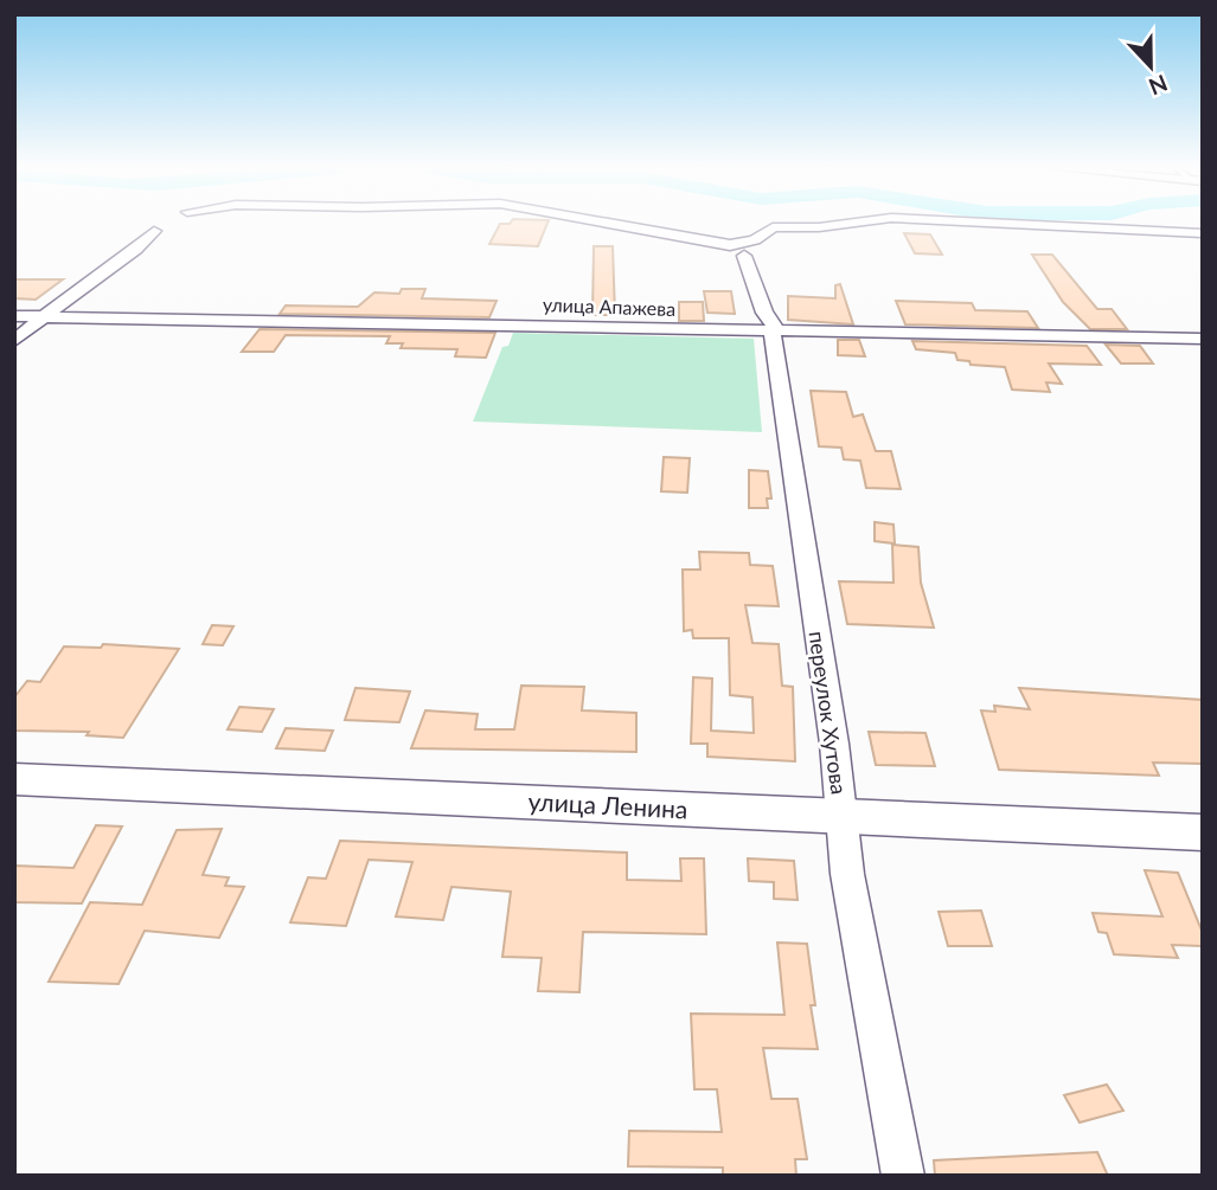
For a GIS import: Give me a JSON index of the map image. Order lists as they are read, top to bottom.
{
  "streets": {
    "street": ["улица Апажева", "переулок Хутова", "улица Ленина"]
  },
  "crossings": [
    ["улица Апажева", "переулок Хутова"],
    ["переулок Хутова", "улица Ленина"]
  ],
  "north": "bottom"
}
